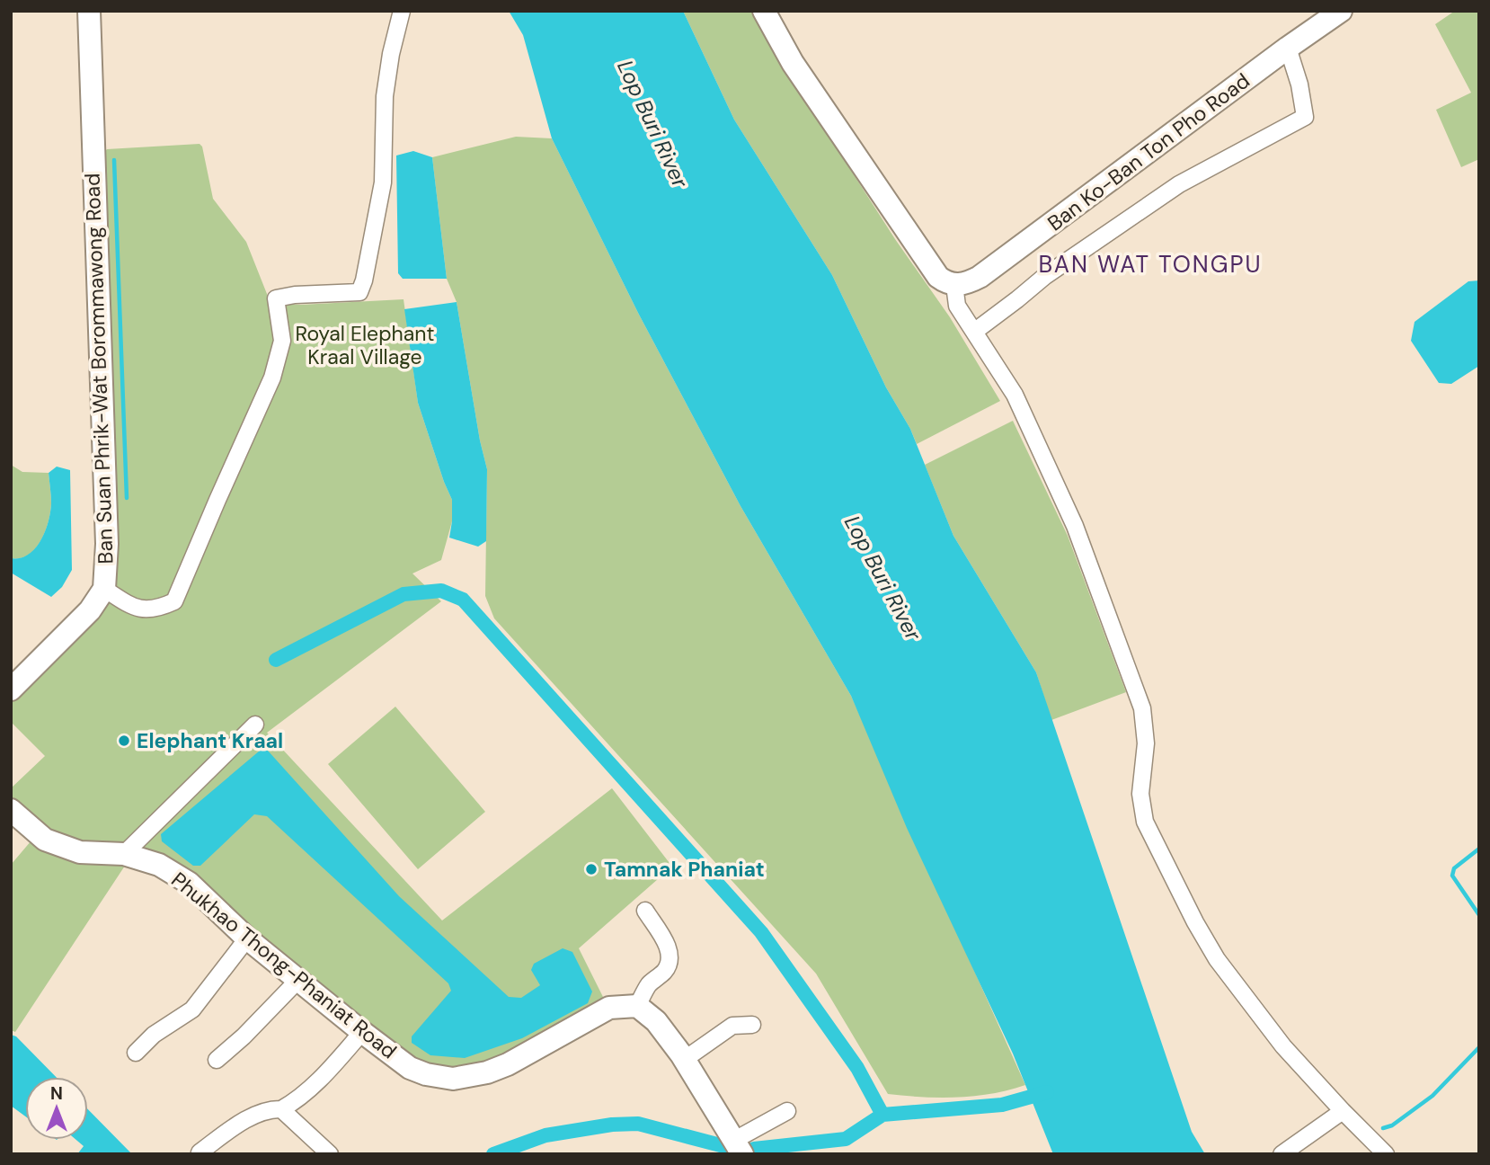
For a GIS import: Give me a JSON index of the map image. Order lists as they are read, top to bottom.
{
  "streets": {
    "street": ["Ban Ko-Ban Ton Pho Road", "Ban Suan Phrik-Wat Borommawong Road", "Phukhao Thong-Phaniat Road"]
  },
  "districts": ["BAN WAT TONGPU"],
  "water": ["Lop Buri River"],
  "parks": ["Royal Elephant Kraal Village"],
  "places": ["Elephant Kraal", "Tamnak Phaniat"],
  "north": "top"
}
